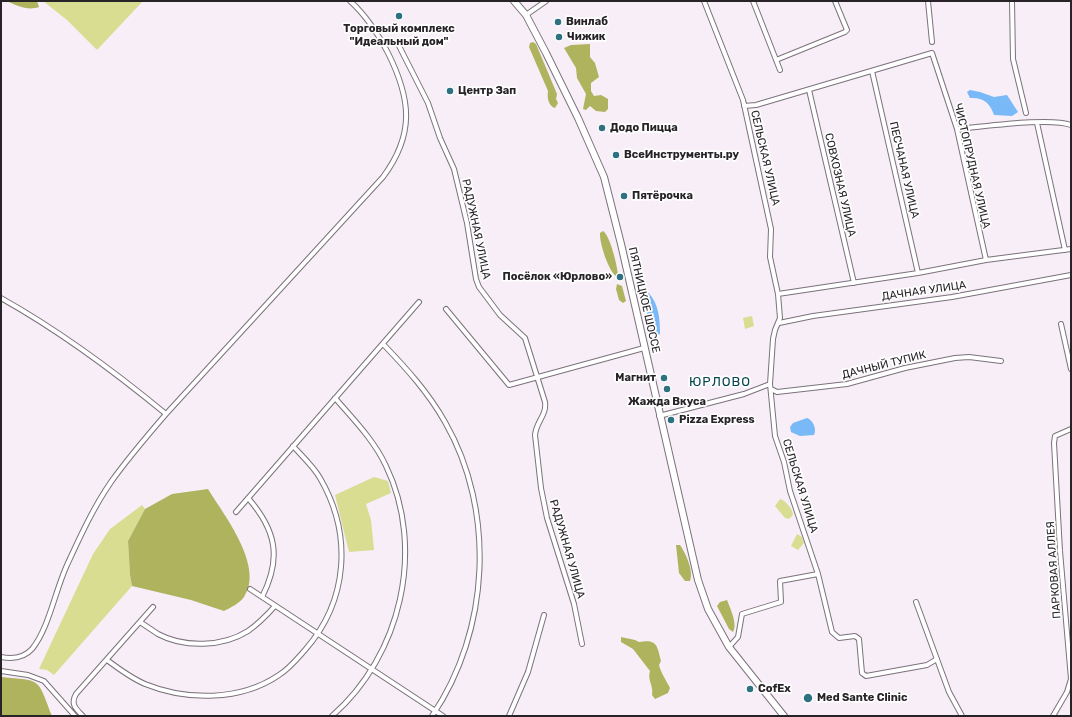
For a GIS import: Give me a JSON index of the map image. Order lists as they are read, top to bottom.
{
  "streets": {
    "main road": ["ПЯТНИЦКОЕ ШОССЕ"],
    "street": [
      "СЕЛЬСКАЯ УЛИЦА",
      "ЧИСТОПРУДНАЯ УЛИЦА",
      "ПЕСЧАНАЯ УЛИЦА",
      "СОВХОЗНАЯ УЛИЦА",
      "РАДУЖНАЯ УЛИЦА",
      "ДАЧНАЯ УЛИЦА",
      "ДАЧНЫЙ ТУПИК",
      "ПАРКОВАЯ АЛЛЕЯ"
    ]
  },
  "crossings": [
    ["СЕЛЬСКАЯ УЛИЦА", "ДАЧНАЯ УЛИЦА"],
    ["СЕЛЬСКАЯ УЛИЦА", "ДАЧНЫЙ ТУПИК"],
    ["ЧИСТОПРУДНАЯ УЛИЦА", "ПЕСЧАНАЯ УЛИЦА"]
  ],
  "districts": ["ЮРЛОВО"],
  "places": [
    "Торговый комплекс \"Идеальный дом\"",
    "Винлаб",
    "Чижик",
    "Центр Зап",
    "Додо Пицца",
    "ВсеИнструменты.ру",
    "Пятёрочка",
    "Посёлок «Юрлово»",
    "Магнит",
    "Жажда Вкуса",
    "Pizza Express",
    "CofEx",
    "Med Sante Clinic"
  ]
}
